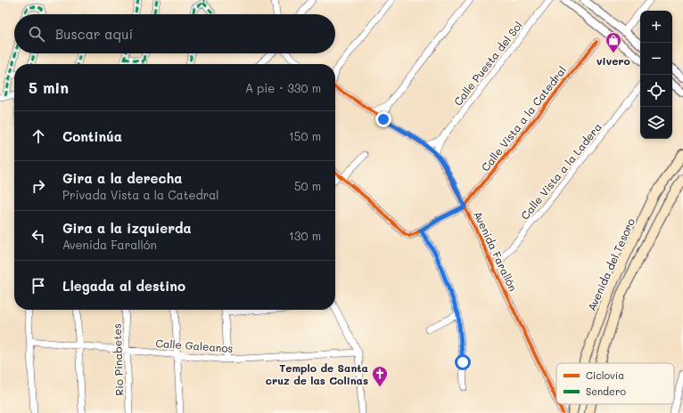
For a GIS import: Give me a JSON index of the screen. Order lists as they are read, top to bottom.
{
  "streets": {
    "main road": ["Avenida del Tesoro"],
    "street": [
      "Calle Puesta del Sol",
      "Calle Vista a la Catedral",
      "Calle Vista a la Ladera",
      "Avenida Farallón",
      "Calle Galeanos",
      "Río Pinabetes"
    ]
  },
  "crossings": [
    ["Calle Puesta del Sol", "Avenida Farallón"],
    ["Calle Vista a la Catedral", "Avenida Farallón"],
    ["Calle Vista a la Ladera", "Avenida Farallón"],
    ["Calle Galeanos", "Río Pinabetes"]
  ],
  "places": {
    "shop": ["vivero"],
    "church": ["Templo de Santa cruz de las Colinas"]
  },
  "legend": ["Ciclovía", "Sendero"],
  "page": {
    "map_buttons": ["+", "−"],
    "search": "Buscar aquí",
    "heading": ["5 min", "A pie · 330 m"],
    "list": [
      ["Continúa", "150 m"],
      ["Gira a la derecha", "Privada Vista a la Catedral", "50 m"],
      ["Gira a la izquierda", "Avenida Farallón", "130 m"],
      "Llegada al destino"
    ]
  }
}
